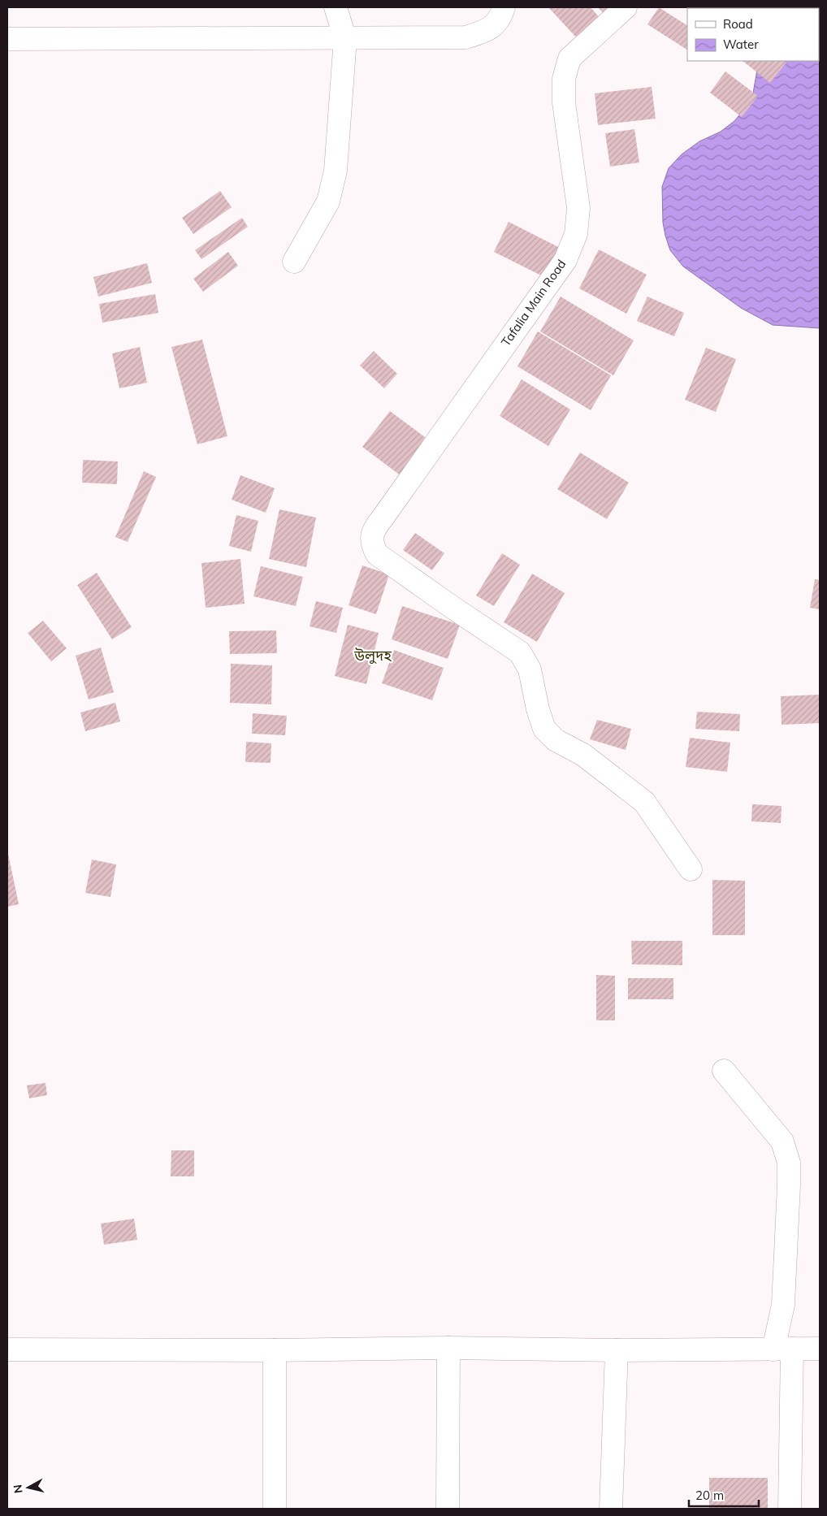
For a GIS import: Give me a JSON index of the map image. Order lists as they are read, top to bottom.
{
  "streets": {
    "street": ["Tafalia Main Road"]
  },
  "districts": ["উলুদহ"],
  "legend": ["Road", "Water"],
  "scale_bar": "20 m",
  "north": "left"
}
